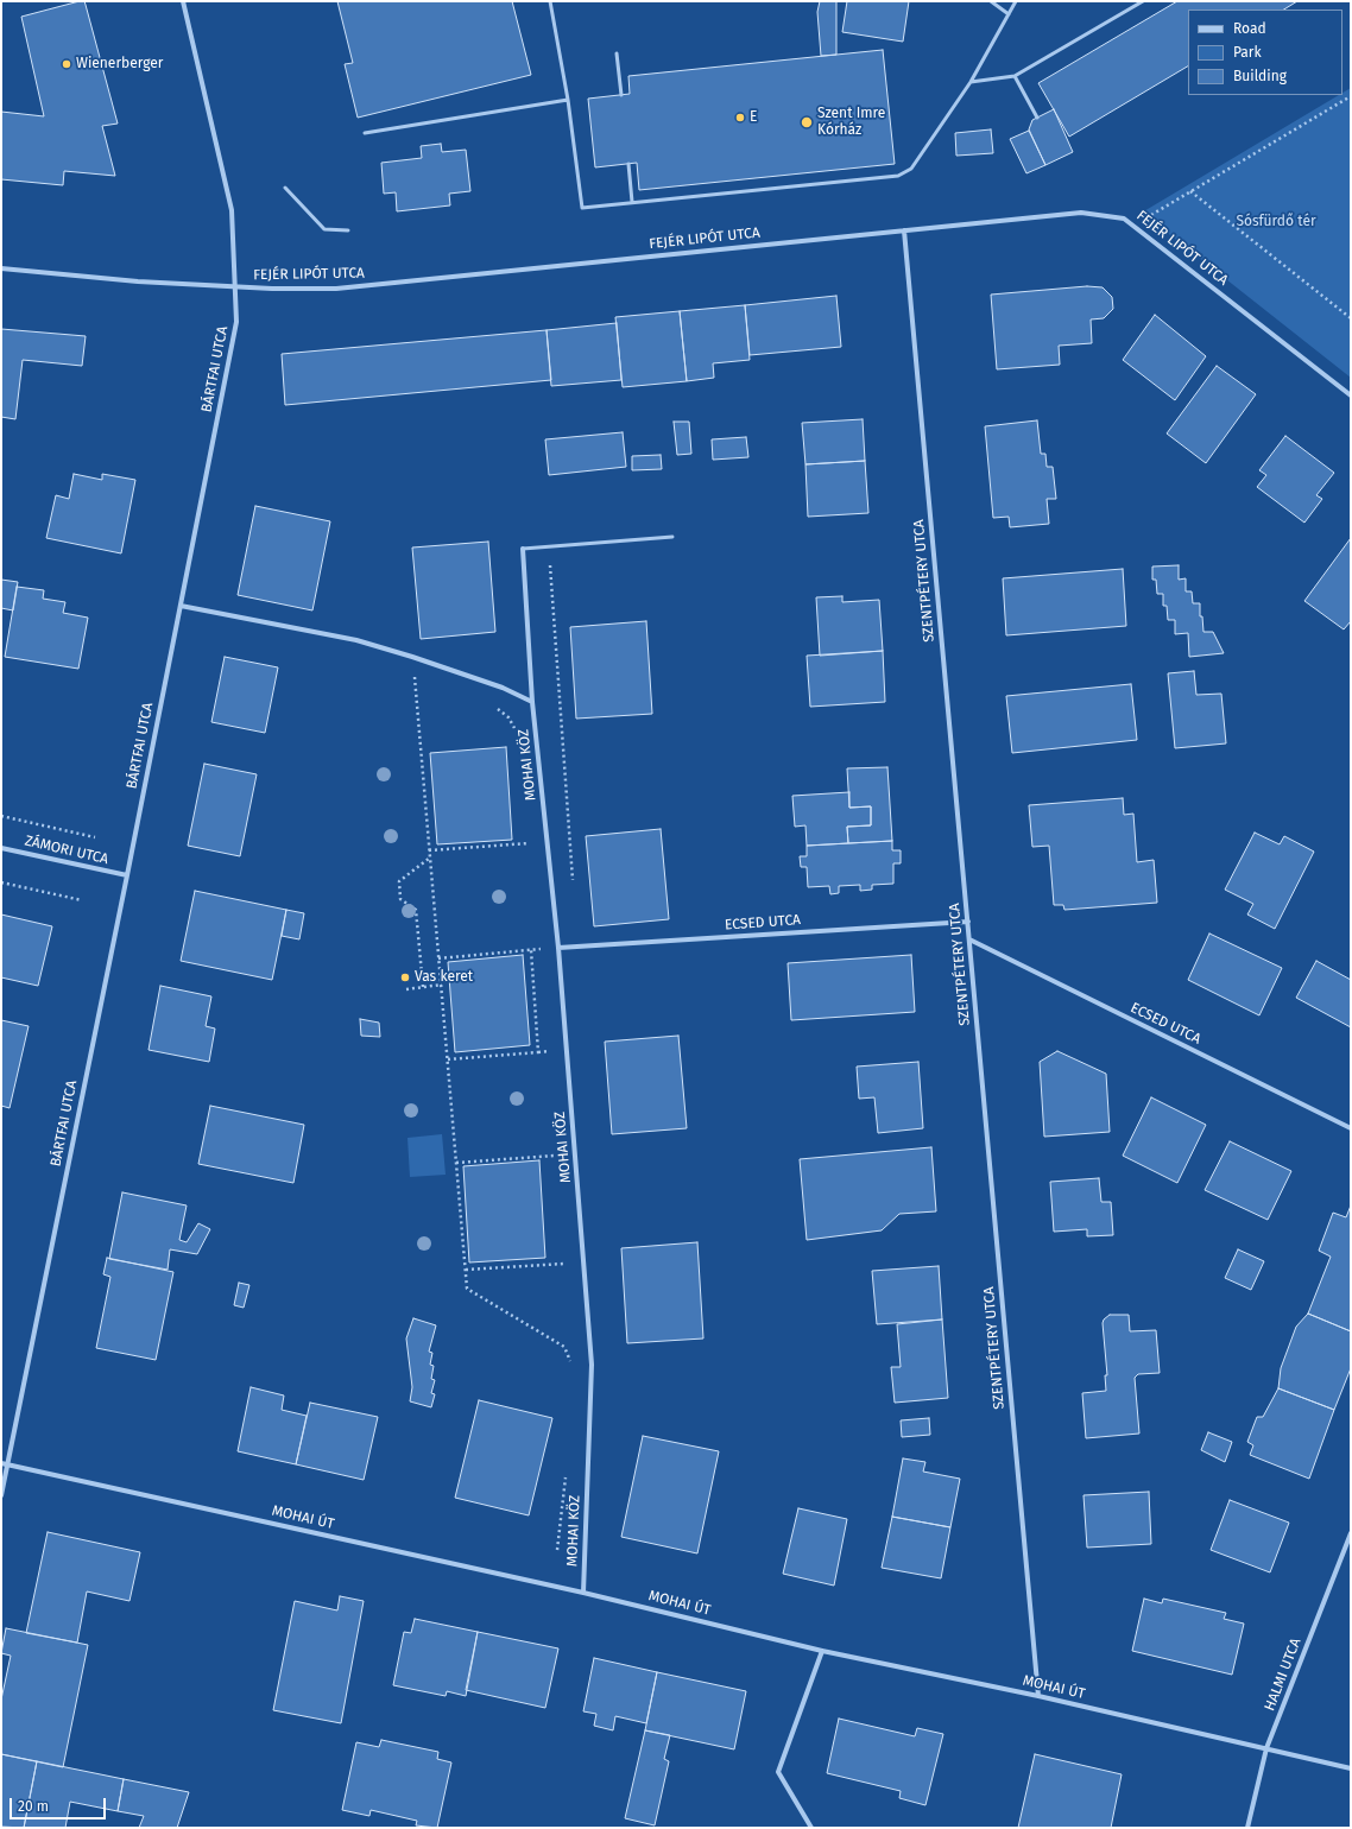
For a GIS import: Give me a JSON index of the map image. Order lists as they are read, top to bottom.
{
  "streets": {
    "street": [
      "FEJÉR LIPÓT UTCA",
      "BÁRTFAI UTCA",
      "SZENTPÉTERY UTCA",
      "MOHAI KÖZ",
      "ZÁMORI UTCA",
      "ECSED UTCA",
      "MOHAI ÚT",
      "HALMI UTCA"
    ]
  },
  "crossings": [
    ["FEJÉR LIPÓT UTCA", "BÁRTFAI UTCA"],
    ["FEJÉR LIPÓT UTCA", "SZENTPÉTERY UTCA"],
    ["BÁRTFAI UTCA", "ZÁMORI UTCA"],
    ["BÁRTFAI UTCA", "MOHAI ÚT"],
    ["SZENTPÉTERY UTCA", "ECSED UTCA"],
    ["SZENTPÉTERY UTCA", "MOHAI ÚT"],
    ["MOHAI KÖZ", "ECSED UTCA"],
    ["MOHAI KÖZ", "MOHAI ÚT"],
    ["MOHAI ÚT", "HALMI UTCA"]
  ],
  "parks": ["Sósfürdő tér"],
  "places": [
    "Wienerberger",
    "E",
    "Szent Imre Kórház",
    "Vas keret"
  ],
  "legend": ["Road", "Park", "Building"],
  "scale_bar": "20 m"
}
